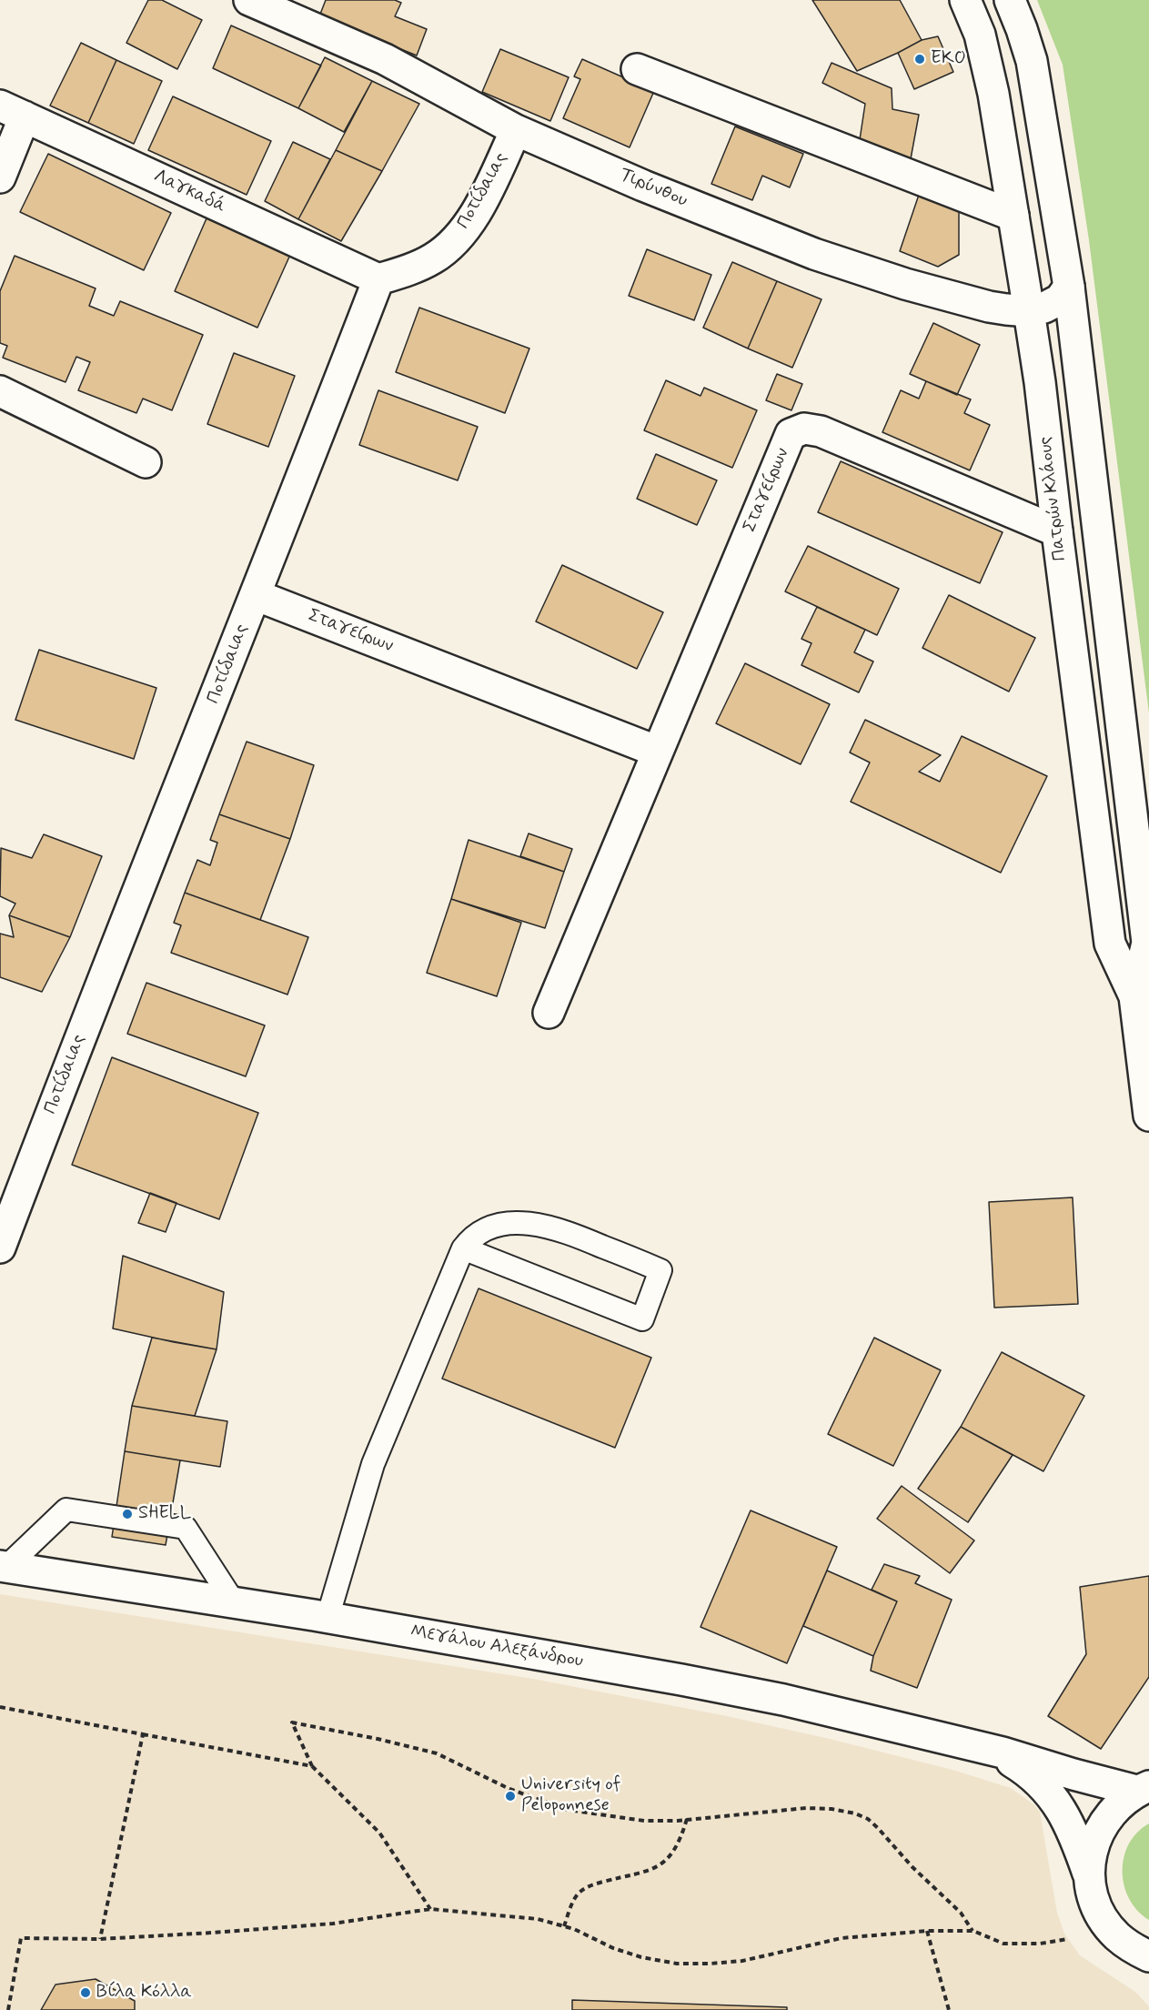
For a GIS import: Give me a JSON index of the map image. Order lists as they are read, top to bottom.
{
  "streets": {
    "street": [
      "Τιρύνθου",
      "Ποτίδαιας",
      "Λαγκαδά",
      "Σταγείρων",
      "Πατρών Κλάους",
      "Μεγάλου Αλεξάνδρου"
    ]
  },
  "crossings": [
    ["Τιρύνθου", "Ποτίδαιας"],
    ["Τιρύνθου", "Πατρών Κλάους"],
    ["Ποτίδαιας", "Λαγκαδά"],
    ["Ποτίδαιας", "Σταγείρων"],
    ["Σταγείρων", "Πατρών Κλάους"]
  ],
  "places": [
    "EKO",
    "SHELL",
    "University of Peloponnese",
    "Βίλα Κόλλα"
  ]
}
